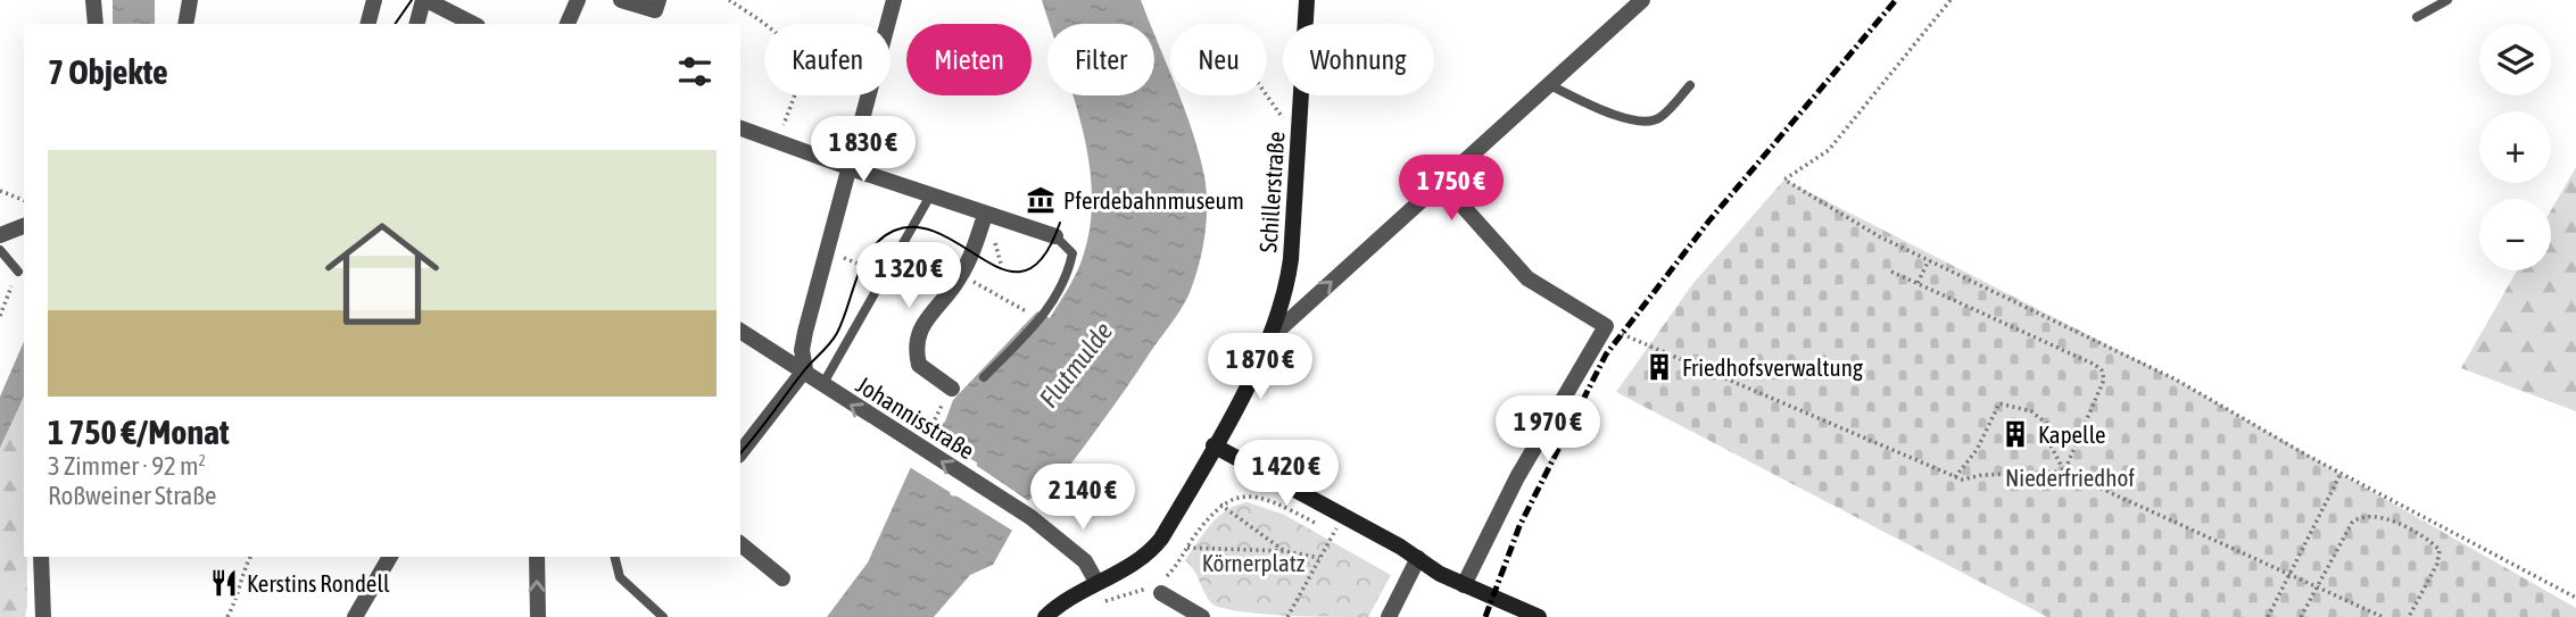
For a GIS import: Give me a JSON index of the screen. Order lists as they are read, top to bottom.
{
  "streets": {
    "main road": ["Schillerstraße"],
    "street": ["Johannisstraße"]
  },
  "one_way": ["Johannisstraße"],
  "water": ["Flutmulde"],
  "parks": ["Niederfriedhof", "Körnerplatz"],
  "places": {
    "museum": ["Pferdebahnmuseum"],
    "building": ["Friedhofsverwaltung", "Kapelle"],
    "restaurant": ["Kerstins Rondell"]
  },
  "page": {
    "map_buttons": ["+", "−"],
    "chip": [
      "Kaufen",
      "Mieten",
      "Filter",
      "Neu",
      "Wohnung"
    ],
    "heading": "7 Objekte",
    "price": [
      "1 830 €",
      "1 750 €",
      "1 320 €",
      "1 870 €",
      "1 970 €",
      "1 420 €",
      "2 140 €"
    ],
    "list": [
      {
        "name": "1 750 €/Monat",
        "note": "3 Zimmer · 92 m² · Roßweiner Straße"
      }
    ]
  }
}
